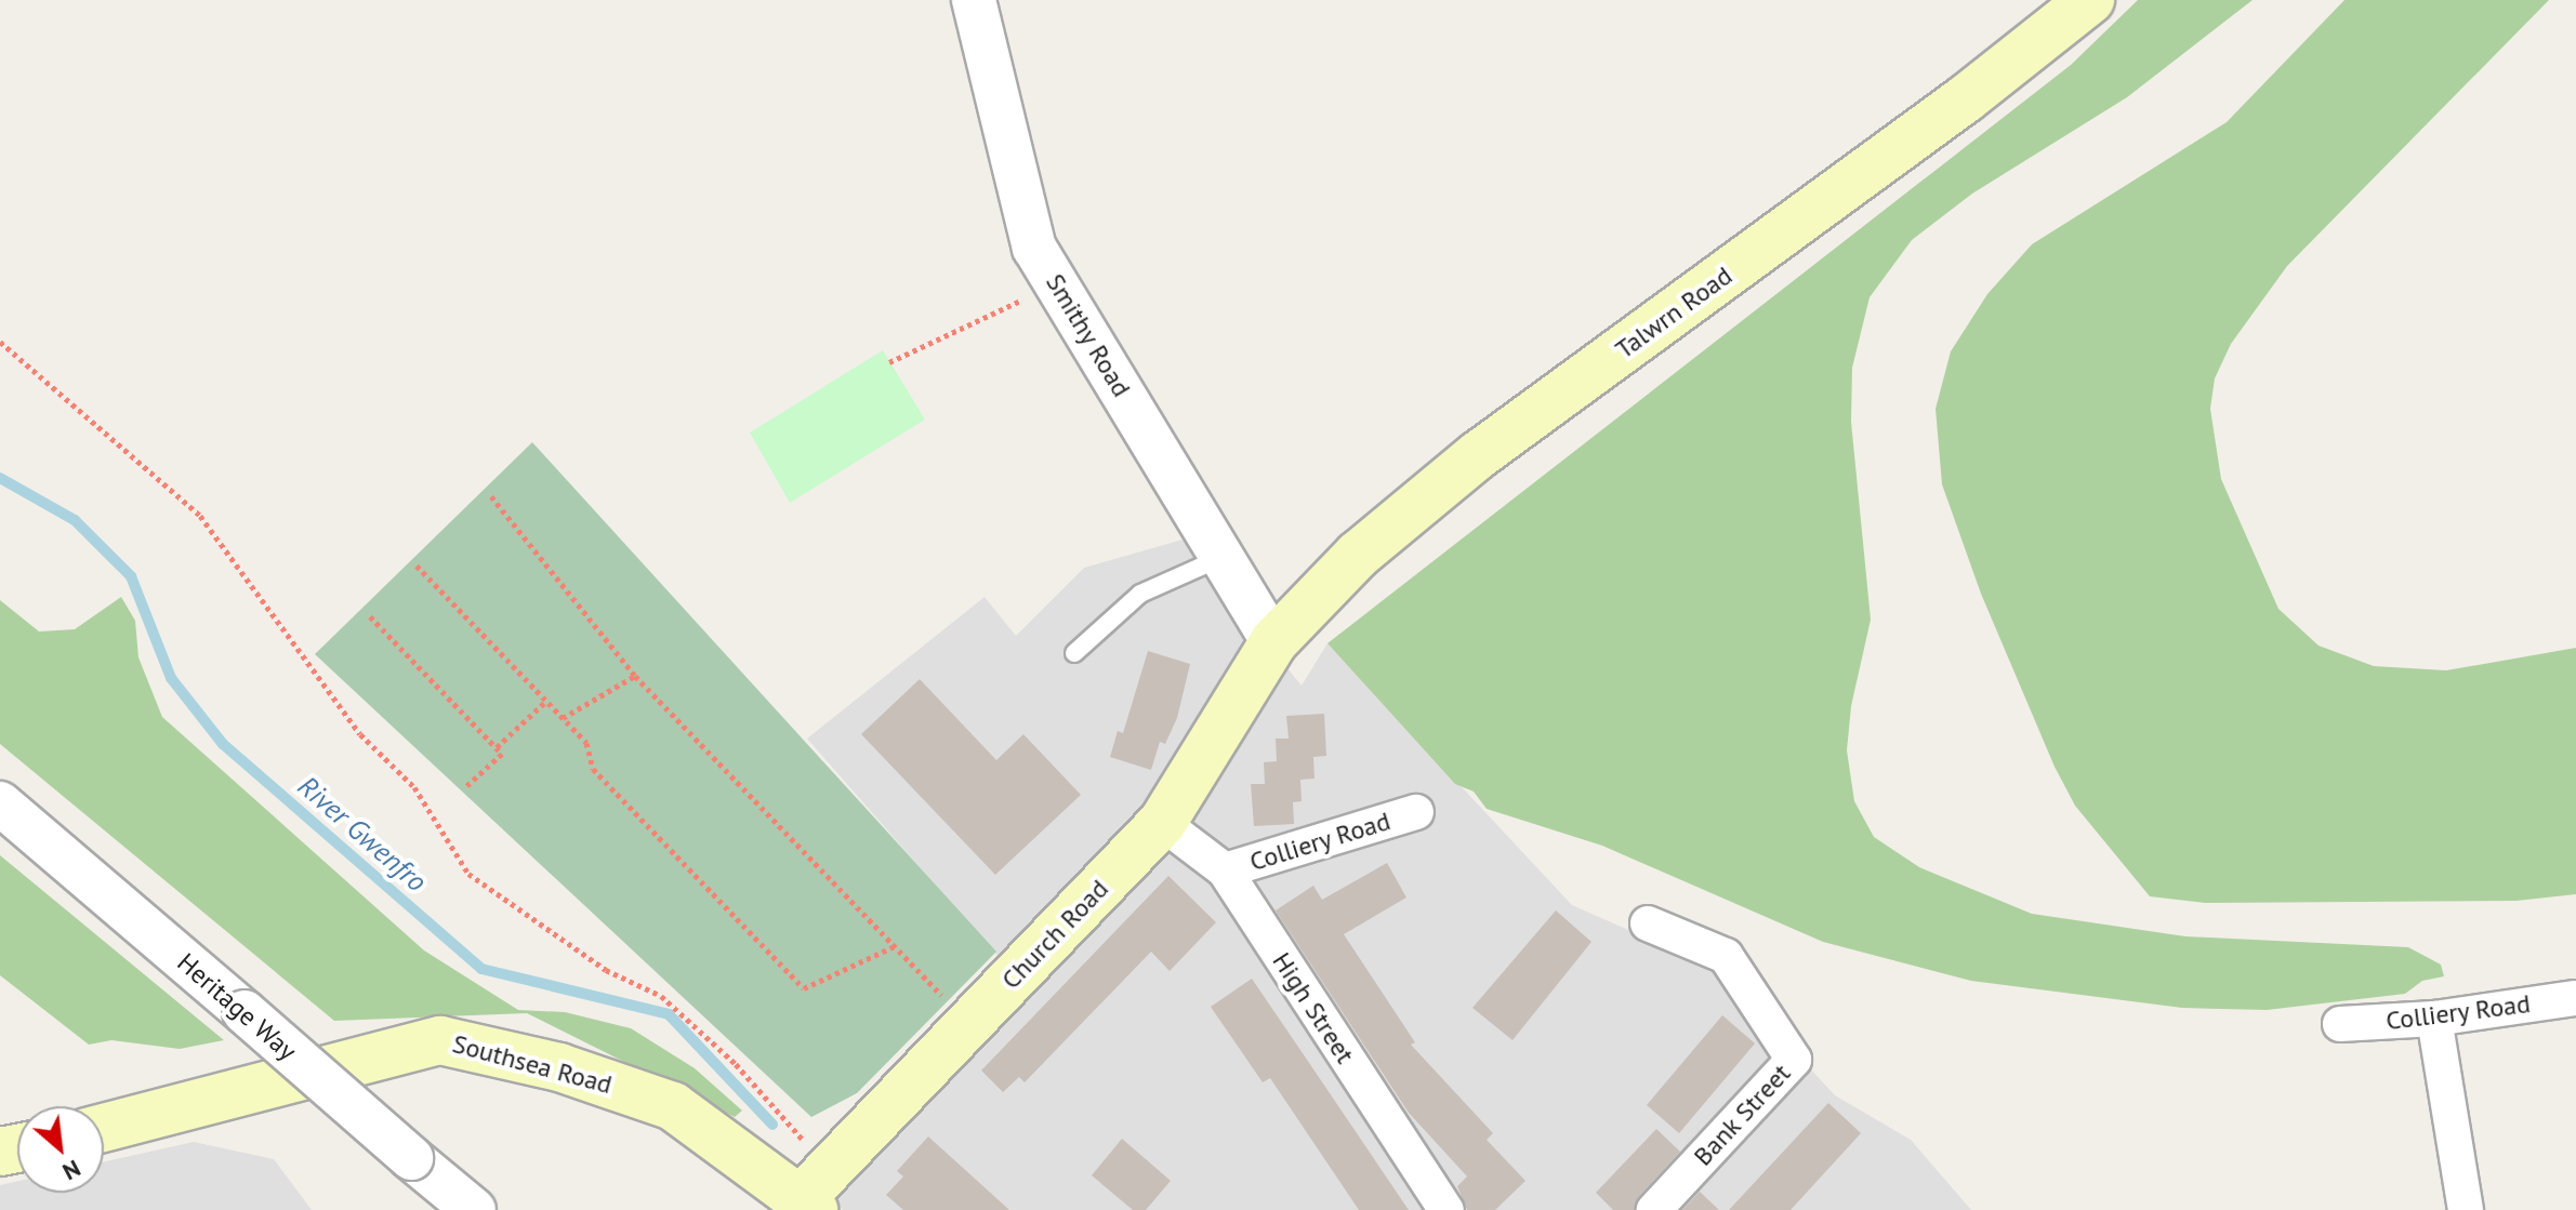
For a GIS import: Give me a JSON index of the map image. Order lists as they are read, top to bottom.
{
  "streets": {
    "main road": ["Talwrn Road", "Church Road", "Southsea Road"],
    "street": [
      "Smithy Road",
      "Colliery Road",
      "Heritage Way",
      "High Street",
      "Bank Street"
    ]
  },
  "crossings": [
    ["Talwrn Road", "Smithy Road"],
    ["Talwrn Road", "Church Road"],
    ["Smithy Road", "Church Road"],
    ["Colliery Road", "High Street"],
    ["Church Road", "High Street"],
    ["Church Road", "Southsea Road"]
  ],
  "water": ["River Gwenfro"],
  "north": "bottom right"
}
